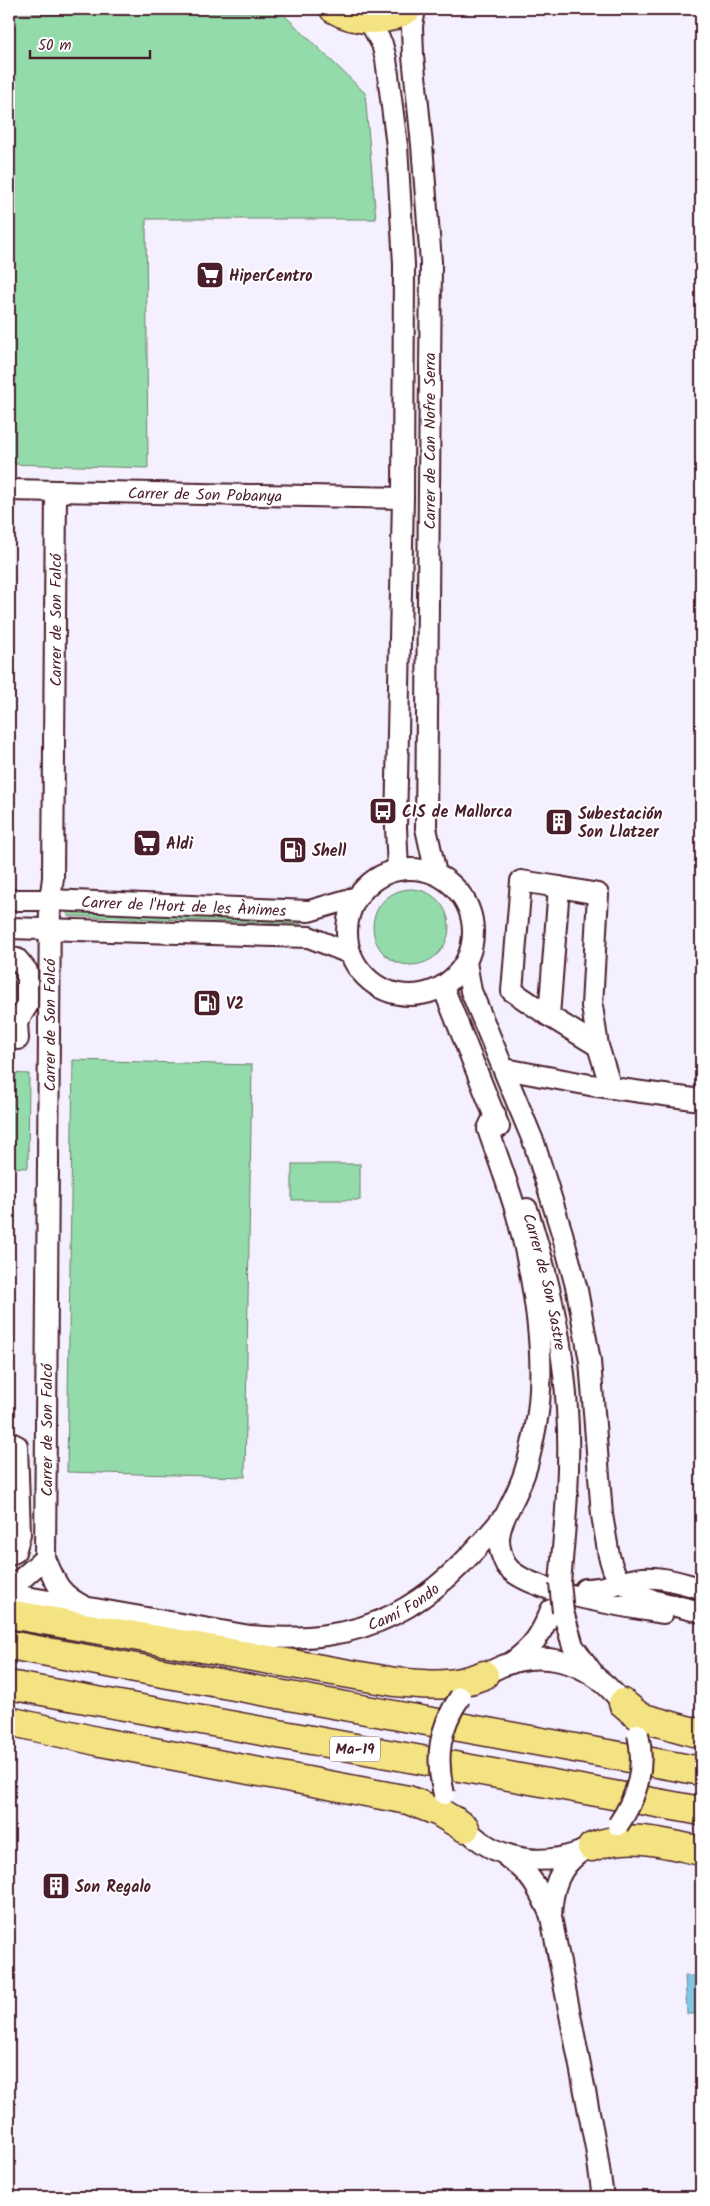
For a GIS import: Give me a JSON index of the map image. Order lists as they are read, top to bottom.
{
  "streets": {
    "highway": ["Ma-19"],
    "street": [
      "Carrer de Can Nofre Serra",
      "Carrer de Son Pobanya",
      "Carrer de Son Falcó",
      "Carrer de l'Hort de les Ànimes",
      "Carrer de Son Sastre",
      "Camí Fondo"
    ]
  },
  "crossings": [
    ["Carrer de Can Nofre Serra", "Carrer de Son Pobanya"],
    ["Carrer de Can Nofre Serra", "Carrer de l'Hort de les Ànimes"],
    ["Carrer de Can Nofre Serra", "Carrer de Son Sastre"],
    ["Carrer de Son Pobanya", "Carrer de Son Falcó"],
    ["Carrer de Son Falcó", "Carrer de l'Hort de les Ànimes"],
    ["Carrer de l'Hort de les Ànimes", "Carrer de Son Sastre"]
  ],
  "places": {
    "supermarket": ["HiperCentro", "Aldi"],
    "bus stop": ["CIS de Mallorca"],
    "building": ["Subestación Son Llatzer", "Son Regalo"],
    "fuel station": ["Shell", "V2"]
  },
  "scale_bar": "50 m"
}
